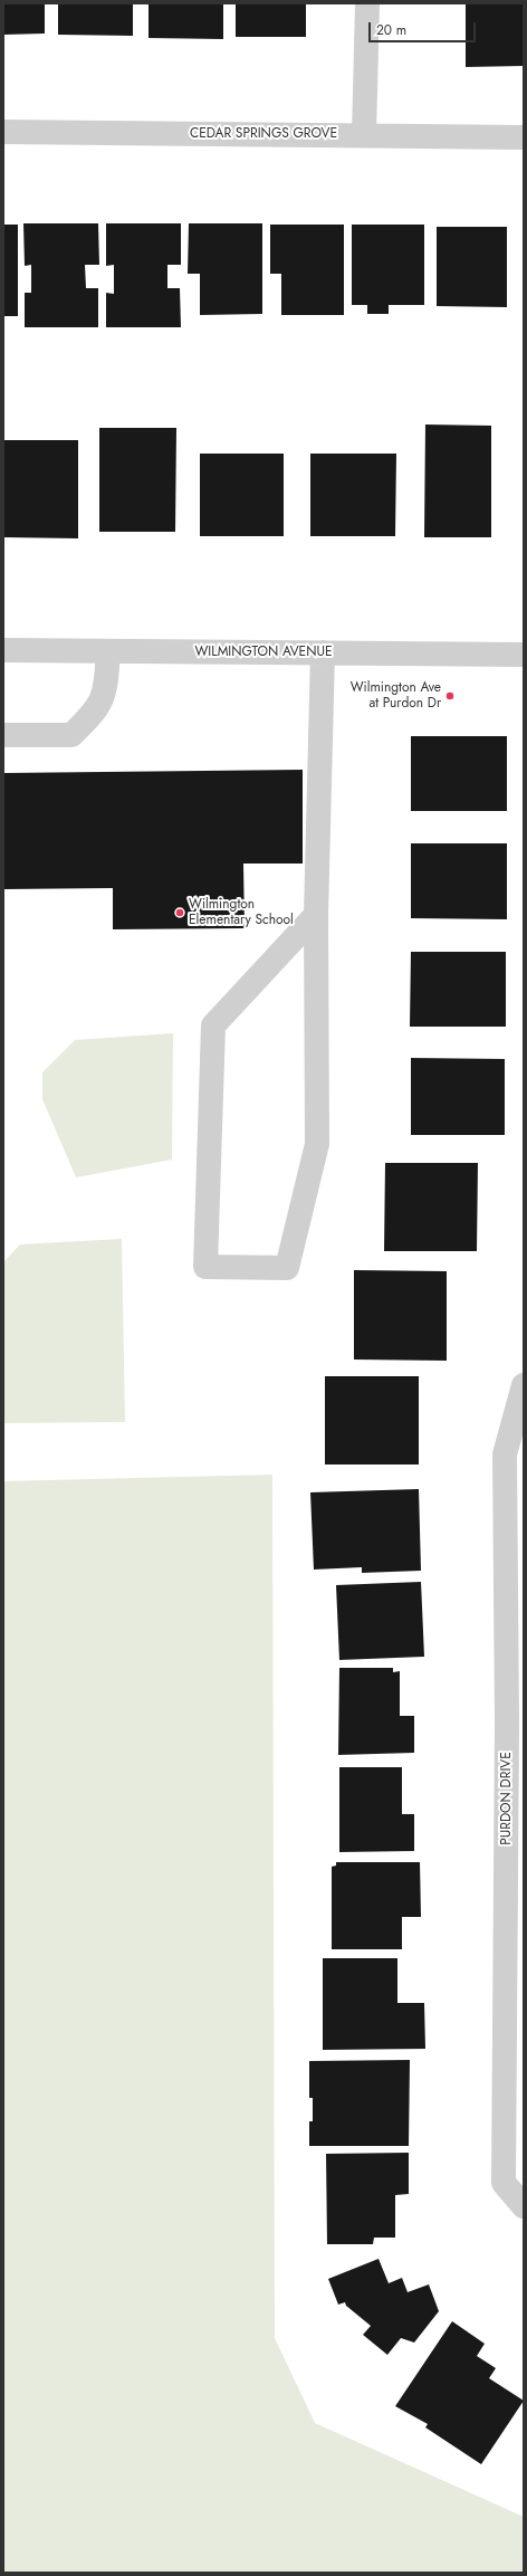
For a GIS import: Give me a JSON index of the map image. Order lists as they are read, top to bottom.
{
  "streets": {
    "street": ["CEDAR SPRINGS GROVE", "WILMINGTON AVENUE", "PURDON DRIVE"]
  },
  "places": ["Wilmington Ave at Purdon Dr", "Wilmington Elementary School"],
  "scale_bar": "20 m"
}
